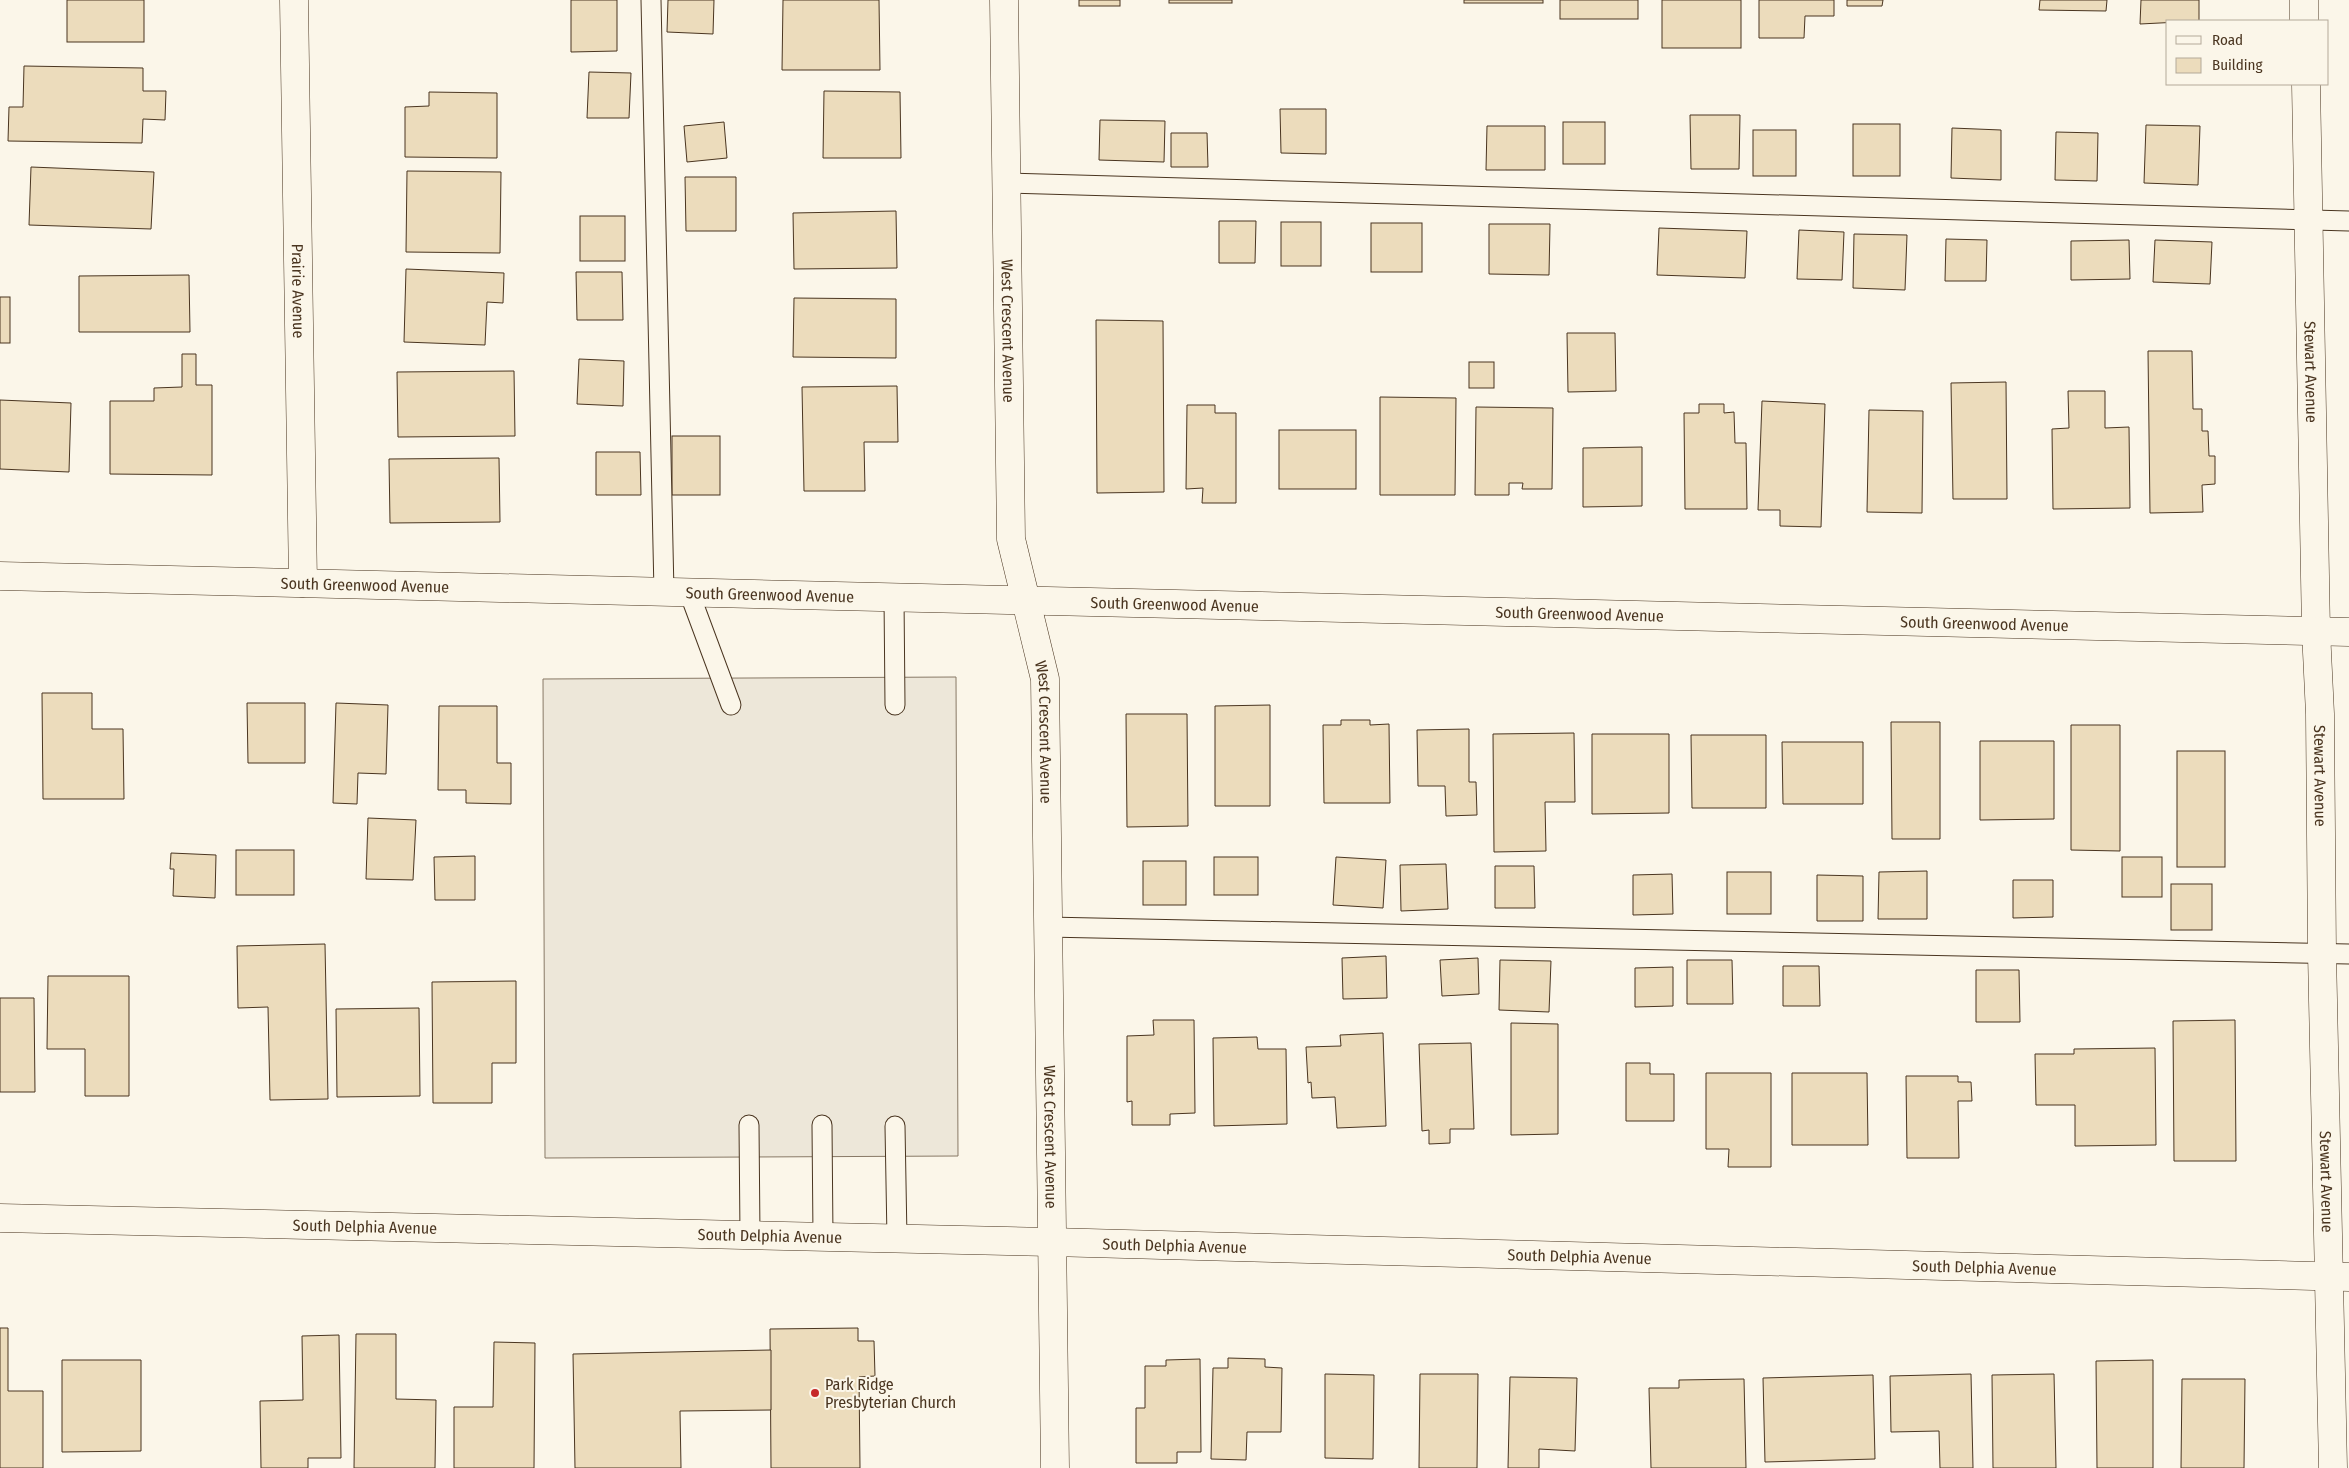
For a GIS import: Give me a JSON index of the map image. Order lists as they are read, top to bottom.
{
  "streets": {
    "street": [
      "Prairie Avenue",
      "West Crescent Avenue",
      "Stewart Avenue",
      "South Greenwood Avenue",
      "South Delphia Avenue"
    ]
  },
  "crossings": [
    ["Prairie Avenue", "South Greenwood Avenue"],
    ["West Crescent Avenue", "South Greenwood Avenue"],
    ["West Crescent Avenue", "South Delphia Avenue"],
    ["Stewart Avenue", "South Greenwood Avenue"],
    ["Stewart Avenue", "South Delphia Avenue"]
  ],
  "places": ["Park Ridge Presbyterian Church"],
  "legend": ["Road", "Building"]
}
